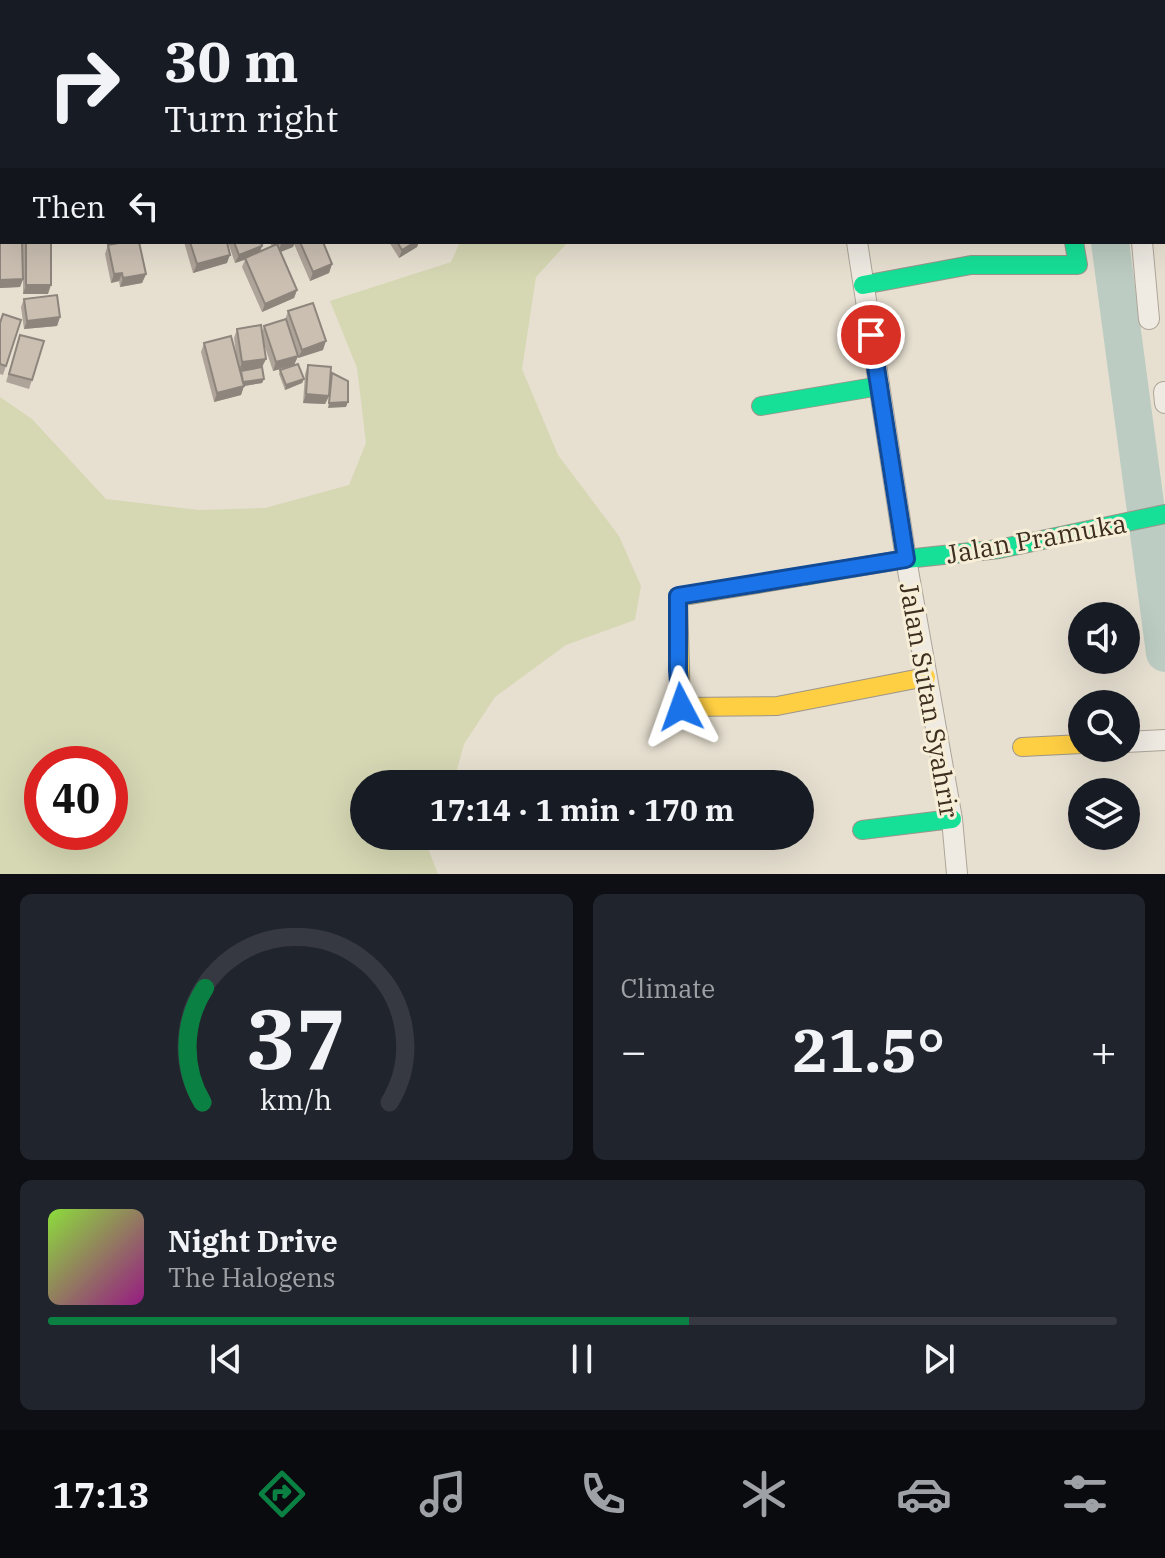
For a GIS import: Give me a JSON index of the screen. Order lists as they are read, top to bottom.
{
  "streets": {
    "street": ["Jalan Pramuka", "Jalan Sutan Syahrir"]
  },
  "crossings": [
    ["Jalan Pramuka", "Jalan Sutan Syahrir"]
  ],
  "page": {
    "turn": ["30 m", "Turn right"],
    "then": "Then",
    "limit": "40",
    "trip": "17:14 · 1 min · 170 m",
    "tile": "Climate",
    "heat": ["−", "21.5°", "+"],
    "song": ["Night Drive", "The Halogens"],
    "tabs": "17:13",
    "gauge": ["37", "km/h"]
  }
}
